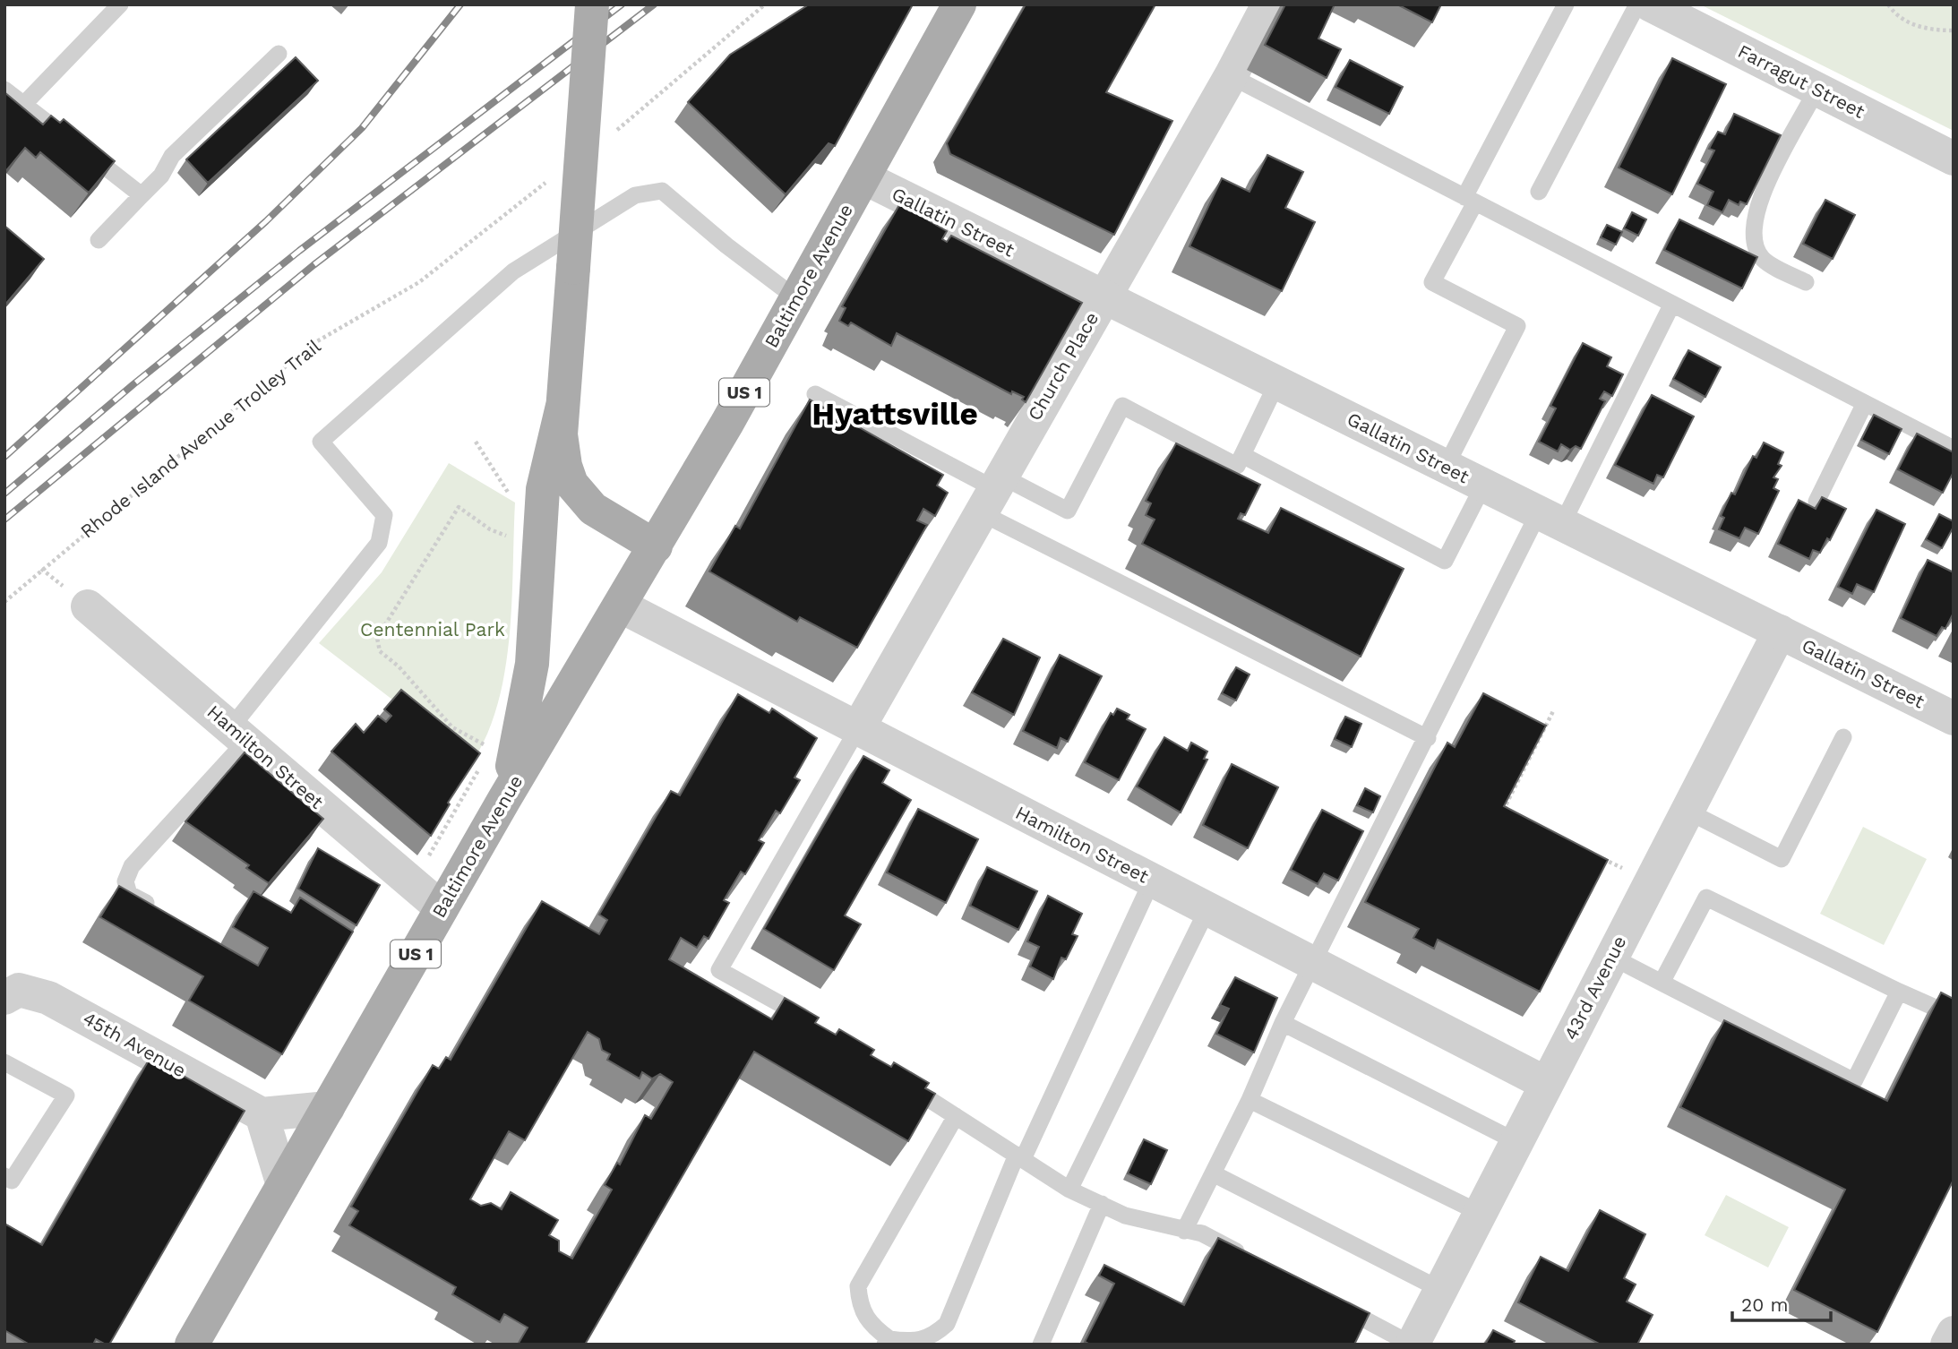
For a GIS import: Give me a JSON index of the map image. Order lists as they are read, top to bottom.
{
  "streets": {
    "main road": ["Baltimore Avenue", "US 1"],
    "street": [
      "Farragut Street",
      "Gallatin Street",
      "Church Place",
      "Hamilton Street",
      "43rd Avenue",
      "45th Avenue"
    ],
    "path": ["Rhode Island Avenue Trolley Trail"]
  },
  "crossings": [
    ["Gallatin Street", "Baltimore Avenue"],
    ["Gallatin Street", "Church Place"],
    ["Gallatin Street", "43rd Avenue"],
    ["Baltimore Avenue", "Hamilton Street"],
    ["Church Place", "Hamilton Street"],
    ["Hamilton Street", "43rd Avenue"]
  ],
  "districts": ["Hyattsville"],
  "parks": ["Centennial Park"],
  "scale_bar": "20 m"
}
